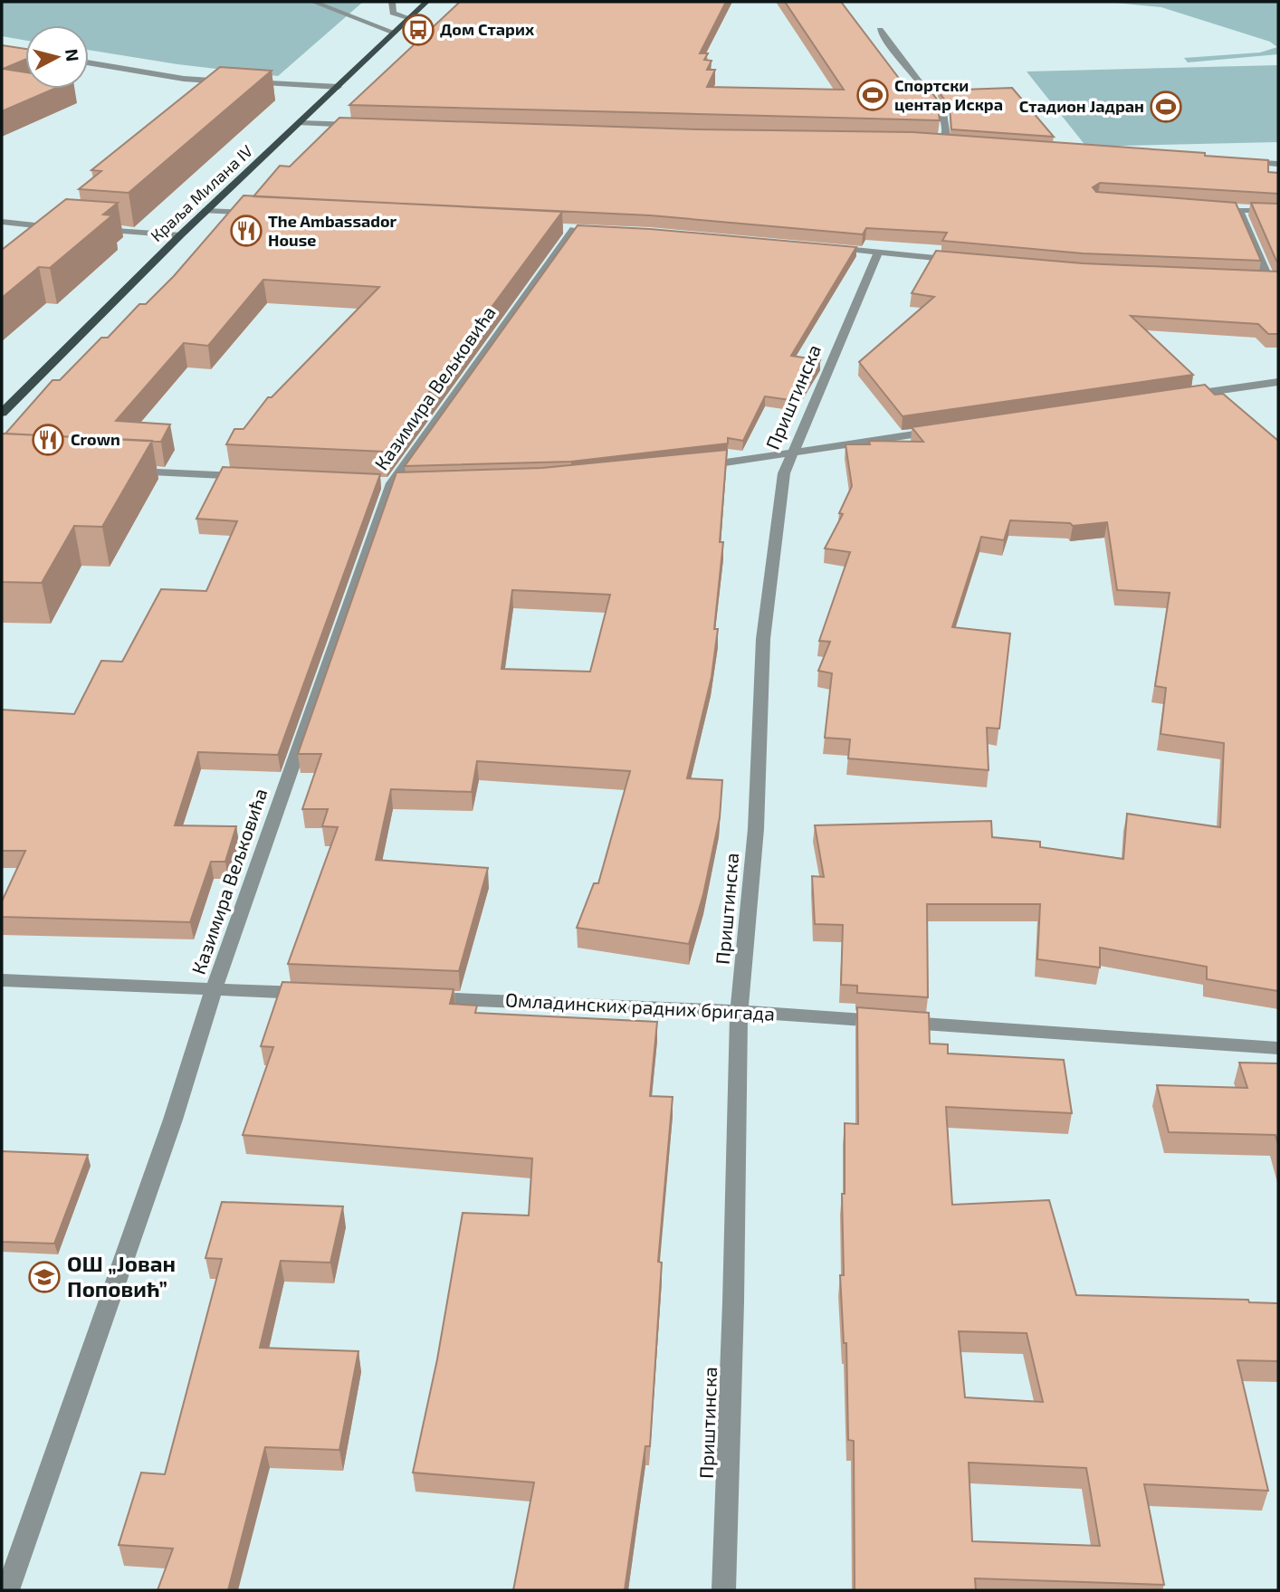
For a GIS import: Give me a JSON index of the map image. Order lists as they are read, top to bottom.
{
  "streets": {
    "main road": ["Краља Милана IV"],
    "street": ["Казимира Вељковића", "Приштинска", "Омладинских радних бригада"]
  },
  "crossings": [
    ["Приштинска", "Омладинских радних бригада"]
  ],
  "places": {
    "bus stop": ["Дом Старих"],
    "sports": ["Спортски центар Искра", "Стадион Јадран"],
    "restaurant": ["The Ambassador House", "Crown"],
    "school or university": ["ОШ „Јован Поповић”"]
  },
  "north": "right"
}
